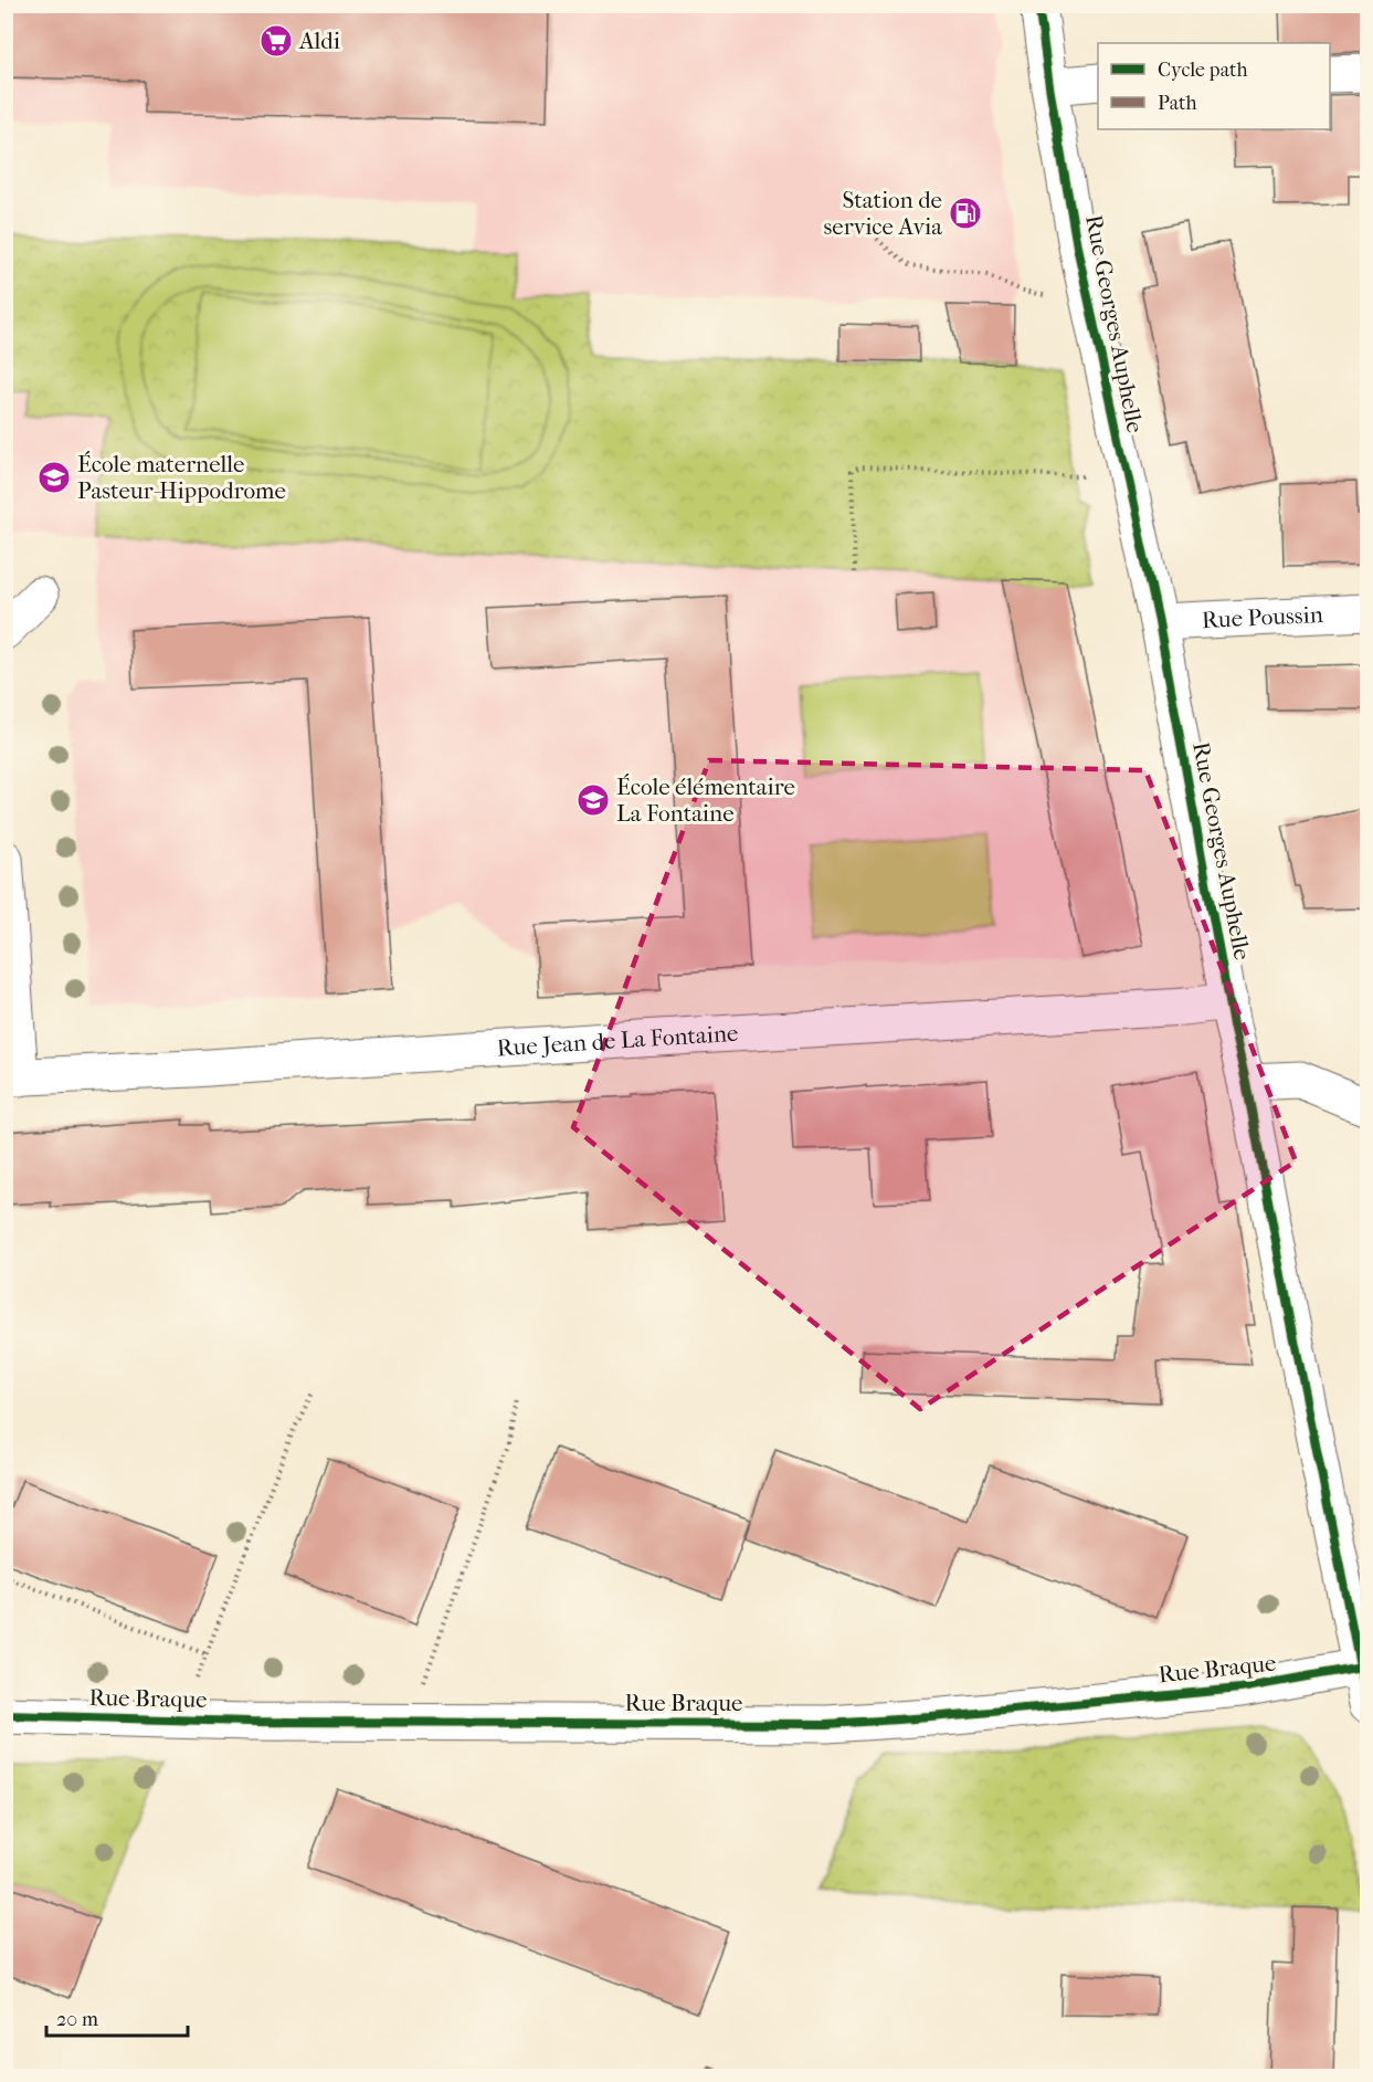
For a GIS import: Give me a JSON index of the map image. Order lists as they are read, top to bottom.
{
  "streets": {
    "street": [
      "Rue Georges Auphelle",
      "Rue Poussin",
      "Rue Jean de La Fontaine",
      "Rue Braque"
    ]
  },
  "crossings": [
    ["Rue Georges Auphelle", "Rue Poussin"],
    ["Rue Georges Auphelle", "Rue Jean de La Fontaine"],
    ["Rue Georges Auphelle", "Rue Braque"]
  ],
  "places": {
    "supermarket": ["Aldi"],
    "fuel station": ["Station de service Avia"],
    "school or university": ["École maternelle Pasteur-Hippodrome", "École élémentaire La Fontaine"]
  },
  "legend": ["Cycle path", "Path"],
  "scale_bar": "20 m"
}
